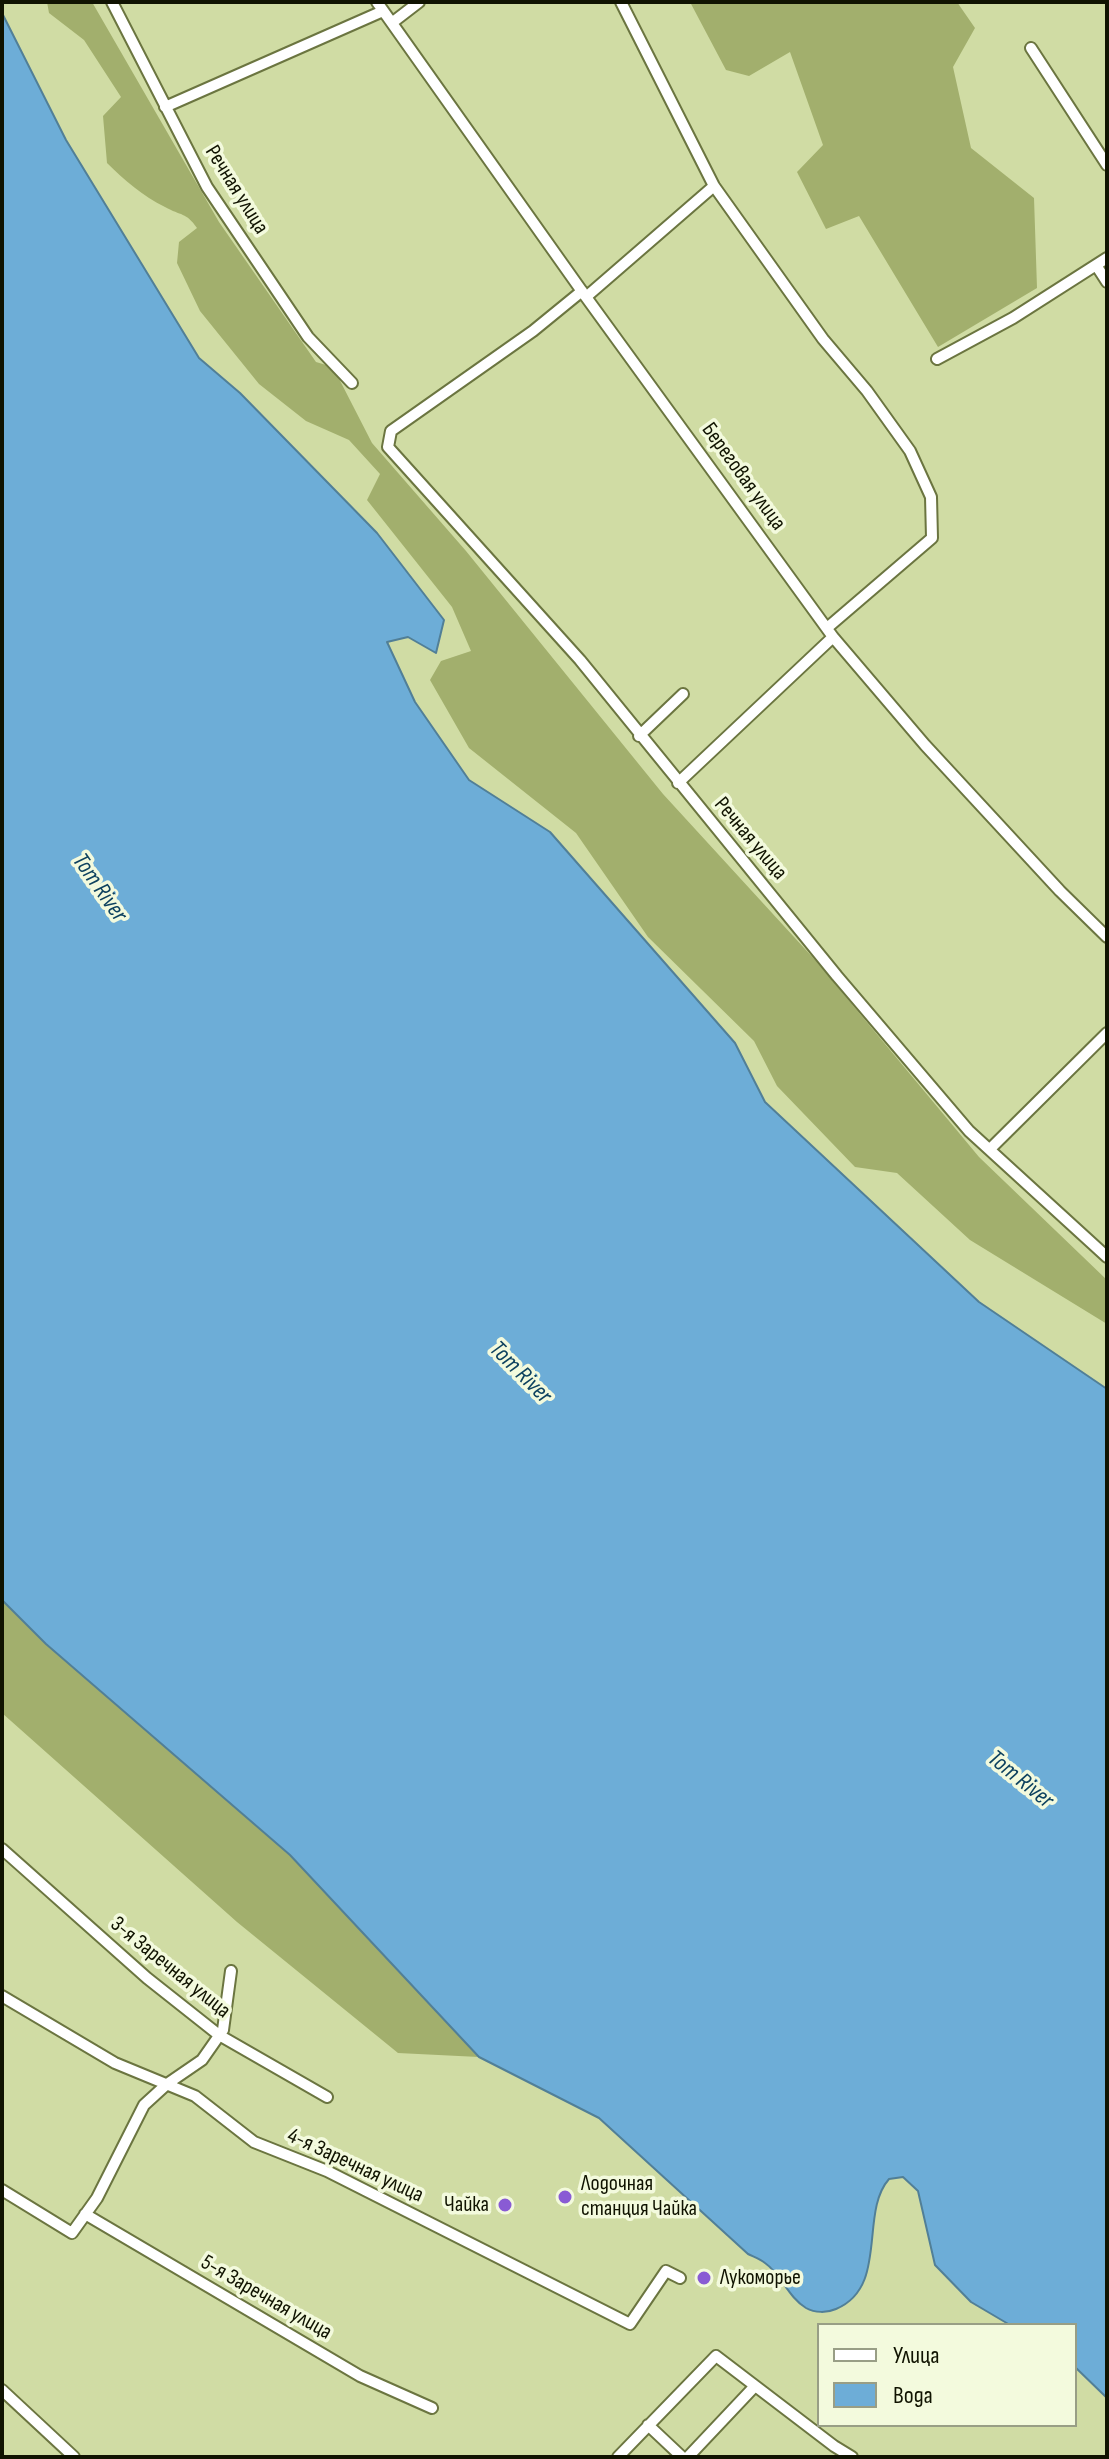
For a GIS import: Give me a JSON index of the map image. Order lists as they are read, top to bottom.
{
  "streets": {
    "street": [
      "Речная улица",
      "Береговая улица",
      "3-я Заречная улица",
      "4-я Заречная улица",
      "5-я Заречная улица"
    ]
  },
  "crossings": [
    ["Речная улица", "Береговая улица"]
  ],
  "water": ["Tom River"],
  "places": ["Лодочная станция Чайка", "Чайка", "Лукоморье"],
  "legend": ["Улица", "Вода"]
}
